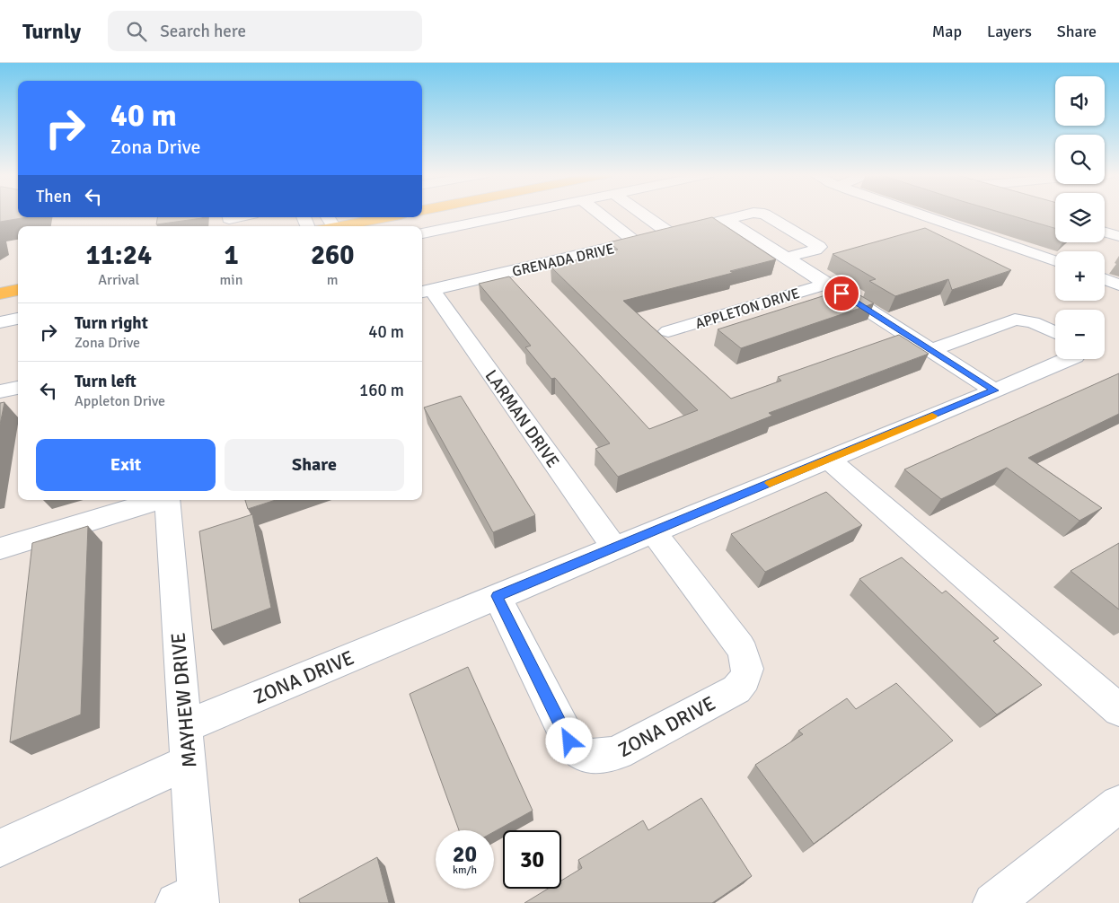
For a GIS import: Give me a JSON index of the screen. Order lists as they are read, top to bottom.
{
  "streets": {
    "street": [
      "GRENADA DRIVE",
      "APPLETON DRIVE",
      "LARMAN DRIVE",
      "ZONA DRIVE",
      "MAYHEW DRIVE"
    ]
  },
  "crossings": [
    ["GRENADA DRIVE", "APPLETON DRIVE"],
    ["GRENADA DRIVE", "LARMAN DRIVE"],
    ["APPLETON DRIVE", "ZONA DRIVE"],
    ["LARMAN DRIVE", "ZONA DRIVE"],
    ["ZONA DRIVE", "MAYHEW DRIVE"]
  ],
  "page": {
    "header": "Turnly",
    "search": "Search here",
    "nav": ["Map", "Layers", "Share"],
    "map_buttons": ["+", "−"],
    "turn": ["40 m", "Zona Drive"],
    "then": "Then",
    "eta": [
      "11:24",
      "Arrival",
      "1",
      "min",
      "260",
      "m"
    ],
    "list": [
      {
        "name": "Turn right",
        "note": "Zona Drive",
        "value": "40 m"
      },
      {
        "name": "Turn left",
        "note": "Appleton Drive",
        "value": "160 m"
      }
    ],
    "buttons": ["Exit", "Share"],
    "speed": "20 km/h",
    "limit": "30"
  }
}
